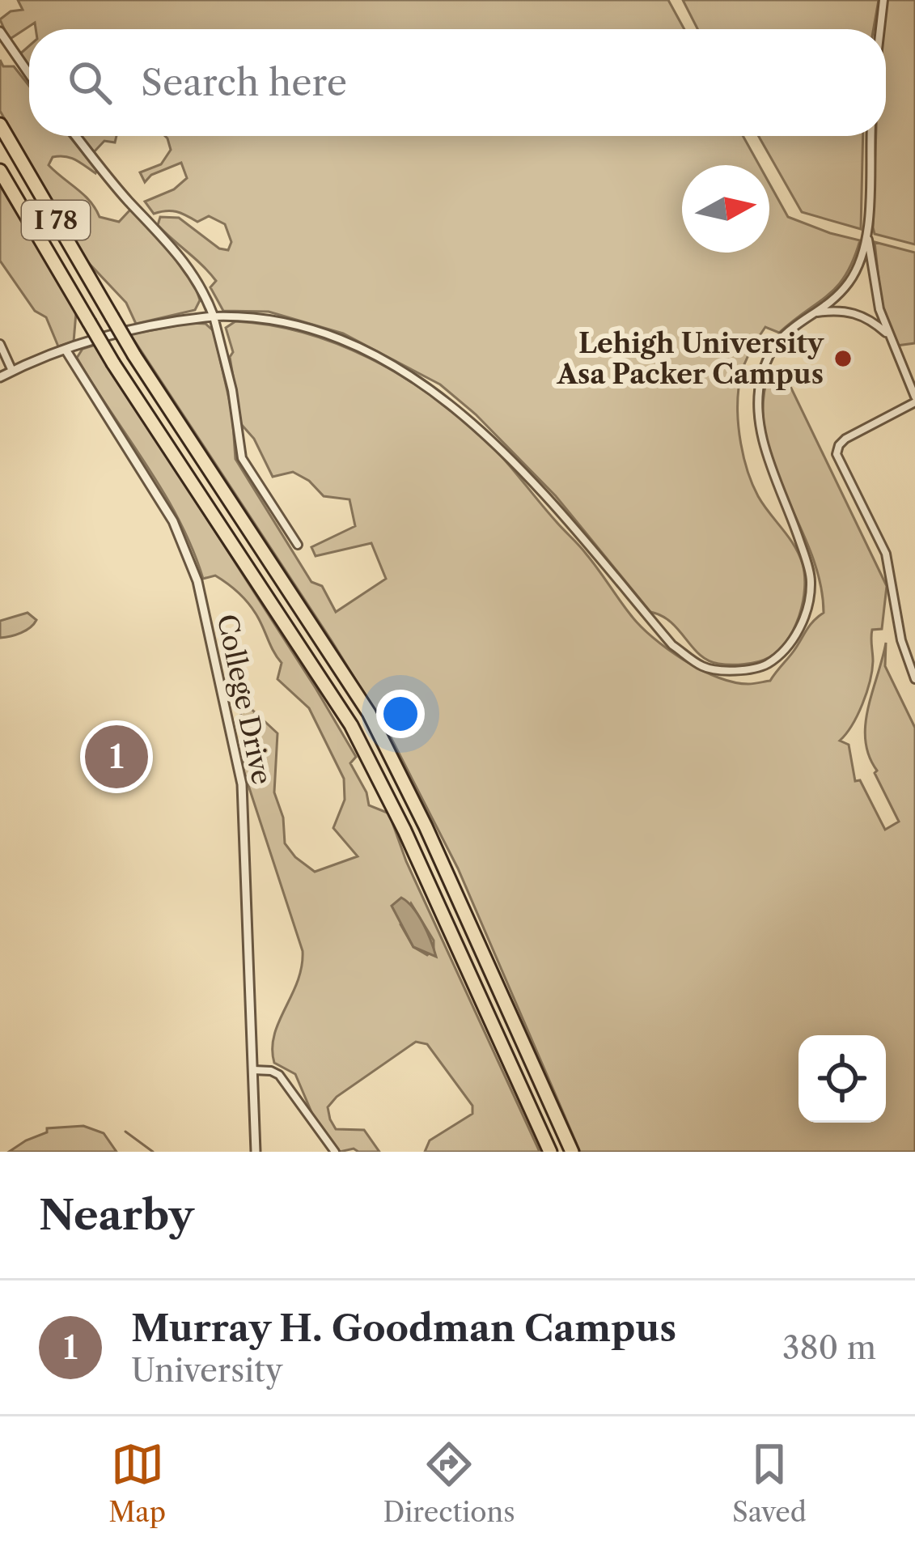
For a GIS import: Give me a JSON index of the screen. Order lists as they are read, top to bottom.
{
  "streets": {
    "highway": ["I 78"],
    "street": ["College Drive"]
  },
  "places": ["Lehigh University Asa Packer Campus"],
  "north": "right",
  "page": {
    "search": "Search here",
    "pins": "1",
    "heading": "Nearby",
    "list": [
      {
        "mark": "1",
        "name": "Murray H. Goodman Campus",
        "note": "University",
        "value": "380 m"
      }
    ],
    "nav": ["Map", "Directions", "Saved"]
  }
}
